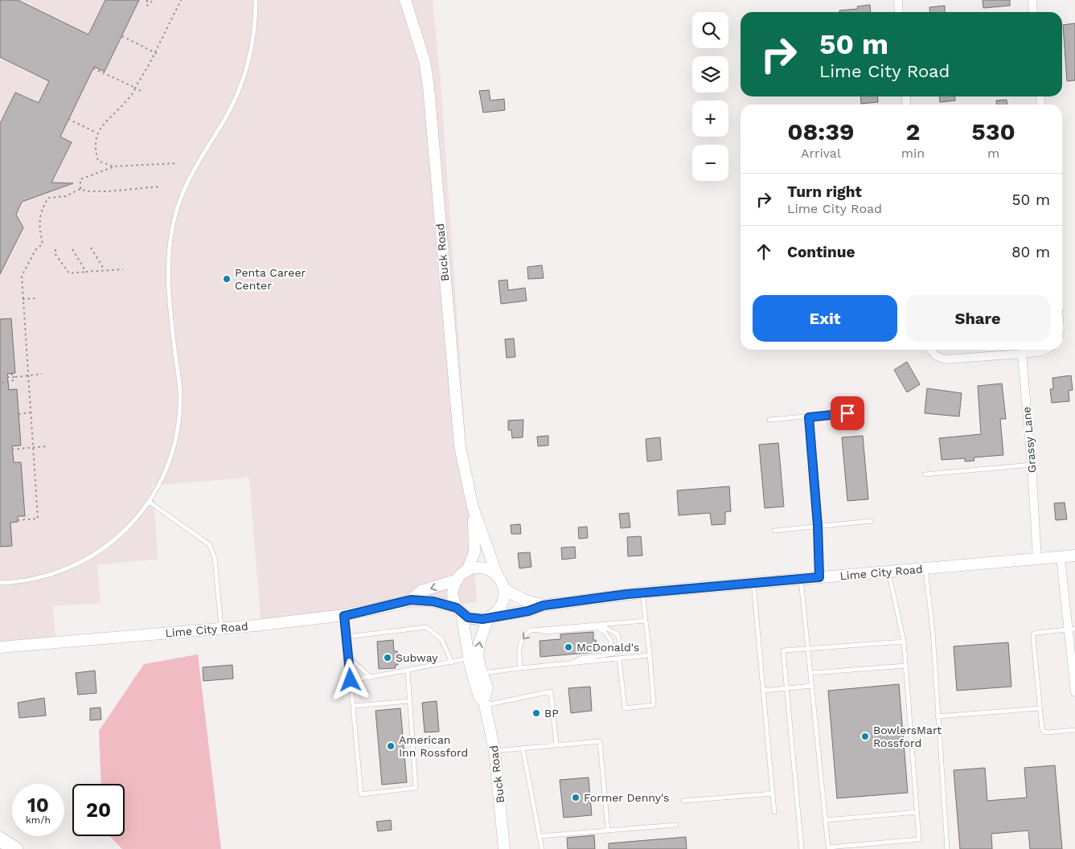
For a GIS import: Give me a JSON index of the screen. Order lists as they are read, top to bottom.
{
  "streets": {
    "street": ["Buck Road", "Grassy Lane", "Lime City Road"]
  },
  "crossings": [
    ["Buck Road", "Lime City Road"],
    ["Grassy Lane", "Lime City Road"]
  ],
  "places": [
    "Penta Career Center",
    "McDonald's",
    "Subway",
    "BP",
    "BowlersMart Rossford",
    "American Inn Rossford",
    "Former Denny's"
  ],
  "page": {
    "map_buttons": ["+", "−"],
    "turn": ["50 m", "Lime City Road"],
    "eta": [
      "08:39",
      "Arrival",
      "2",
      "min",
      "530",
      "m"
    ],
    "list": [
      {
        "name": "Turn right",
        "note": "Lime City Road",
        "value": "50 m"
      },
      {
        "name": "Continue",
        "value": "80 m"
      }
    ],
    "buttons": ["Exit", "Share"],
    "speed": "10 km/h",
    "limit": "20"
  }
}
